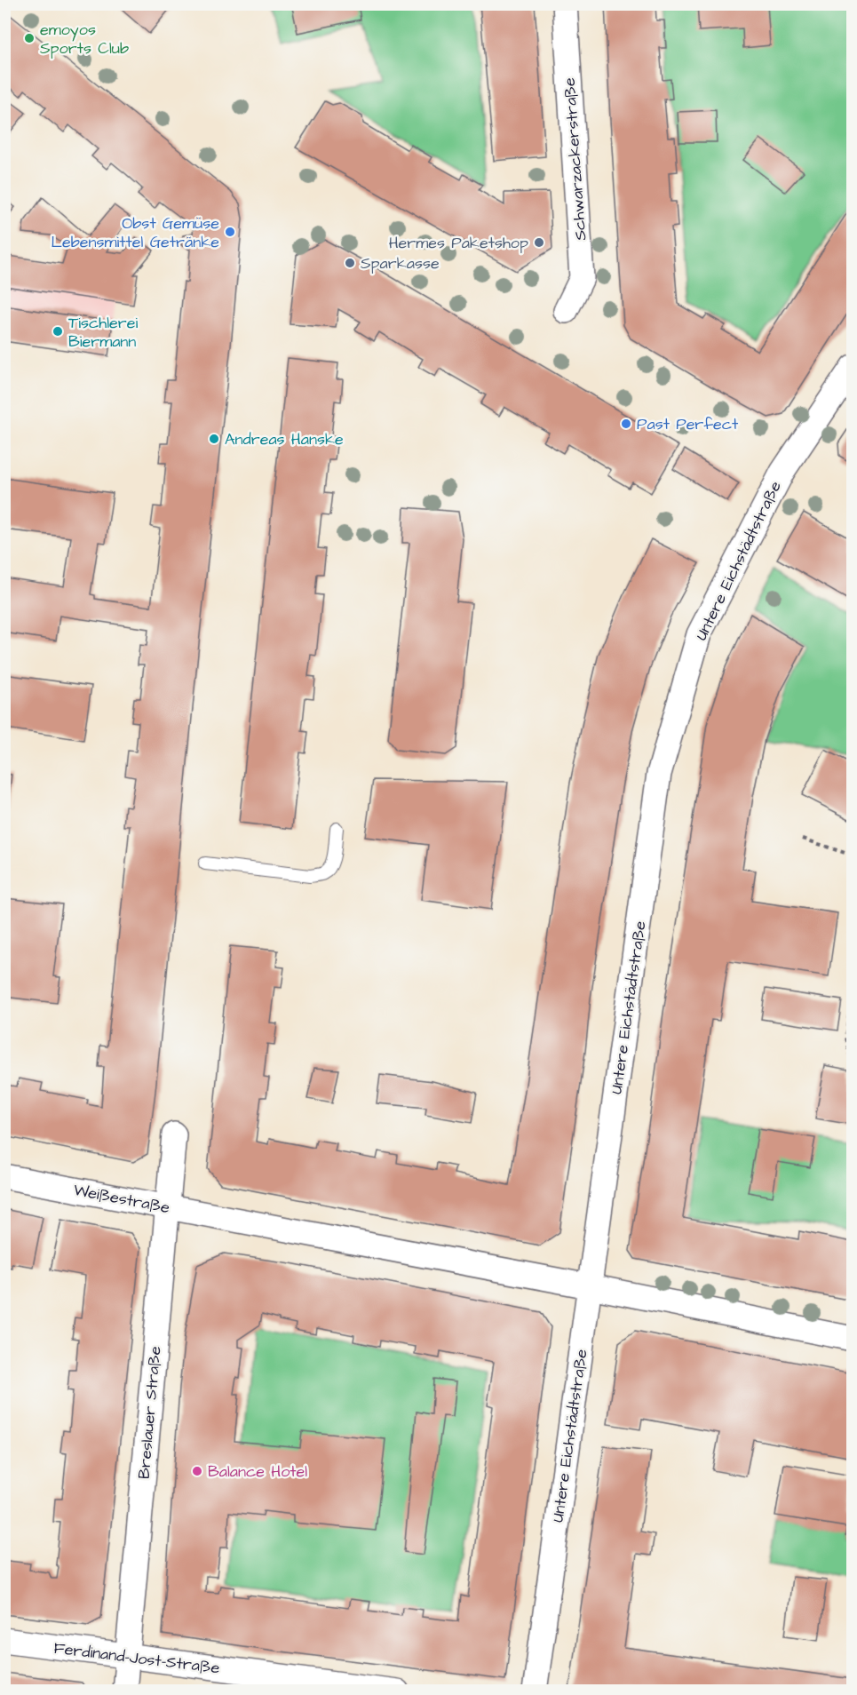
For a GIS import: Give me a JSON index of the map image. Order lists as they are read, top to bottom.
{
  "streets": {
    "street": [
      "Schwarzackerstraße",
      "Untere Eichstädtstraße",
      "Weißestraße",
      "Breslauer Straße",
      "Ferdinand-Jost-Straße"
    ]
  },
  "crossings": [
    ["Untere Eichstädtstraße", "Weißestraße"],
    ["Weißestraße", "Breslauer Straße"],
    ["Breslauer Straße", "Ferdinand-Jost-Straße"]
  ],
  "places": [
    "emoyos Sports Club",
    "Obst Gemüse Lebensmittel Getränke",
    "Hermes Paketshop",
    "Sparkasse",
    "Tischlerei Biermann",
    "Past Perfect",
    "Andreas Hanske",
    "Balance Hotel"
  ]
}
